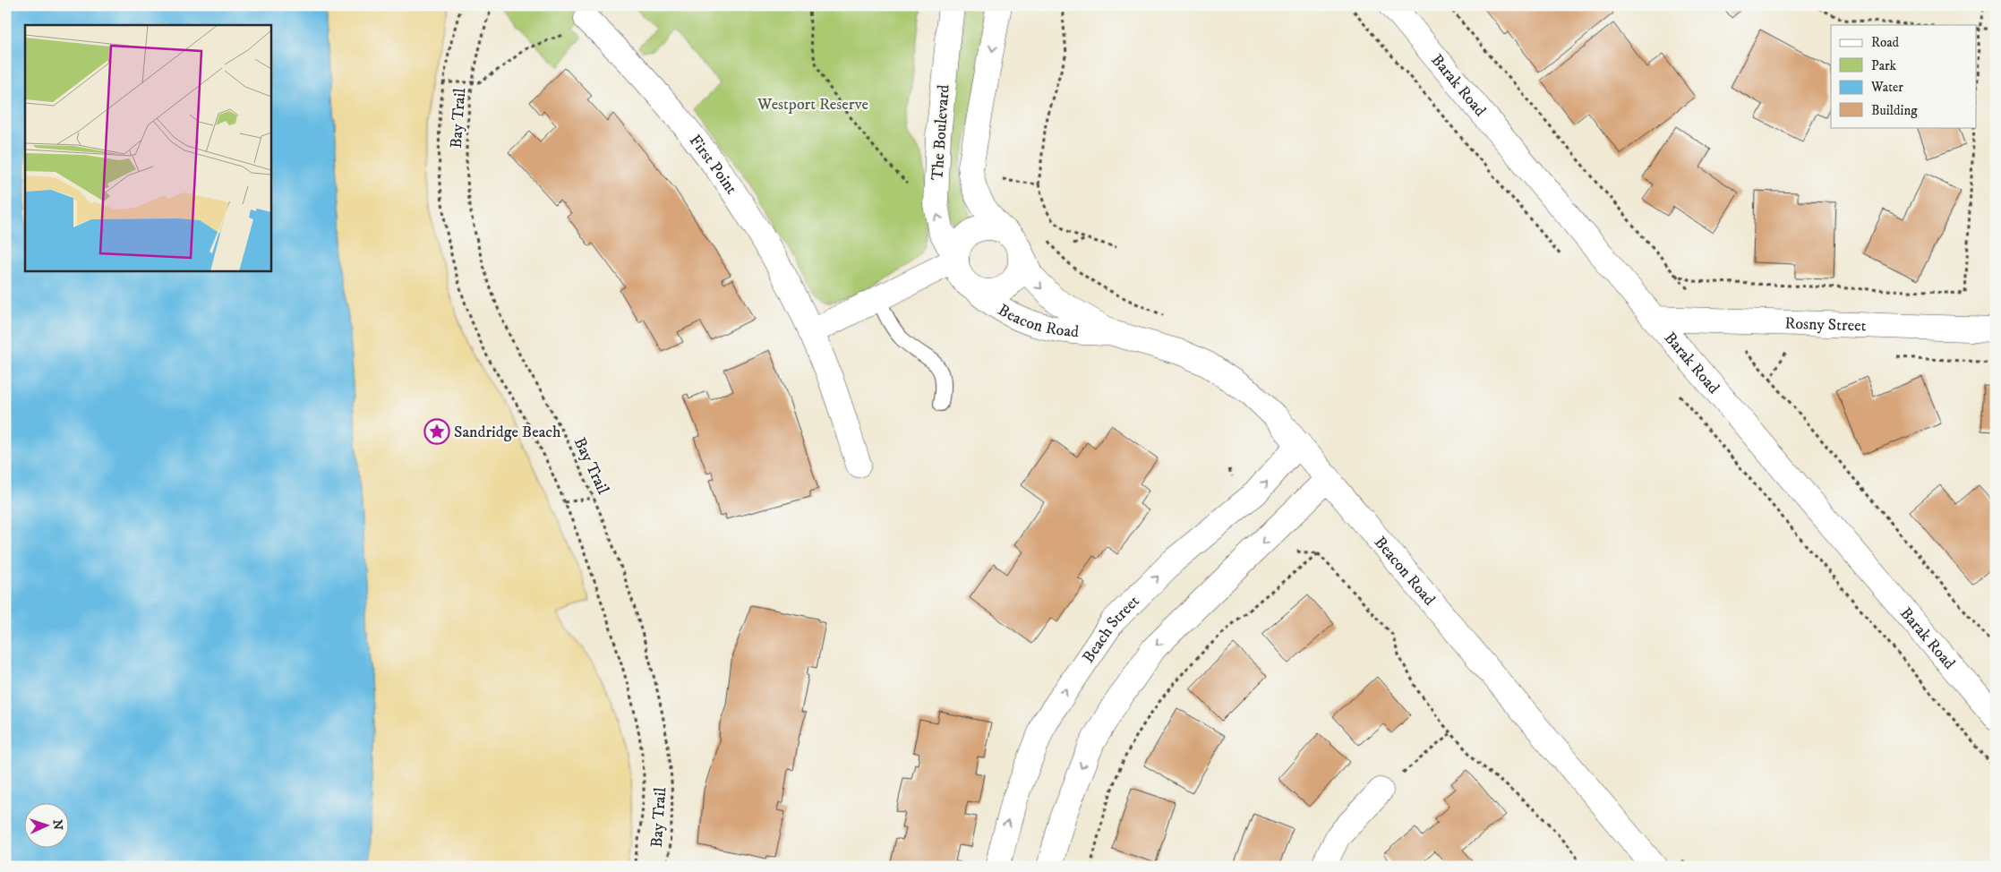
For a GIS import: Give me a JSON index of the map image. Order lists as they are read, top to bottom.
{
  "streets": {
    "street": [
      "Barak Road",
      "The Boulevard",
      "First Point",
      "Beacon Road",
      "Rosny Street",
      "Beach Street"
    ],
    "path": ["Bay Trail"]
  },
  "crossings": [
    ["Barak Road", "Rosny Street"],
    ["The Boulevard", "Beacon Road"],
    ["Beacon Road", "Beach Street"]
  ],
  "parks": ["Westport Reserve"],
  "places": {
    "place": ["Sandridge Beach"]
  },
  "legend": [
    "Road",
    "Park",
    "Water",
    "Building"
  ],
  "north": "right"
}
